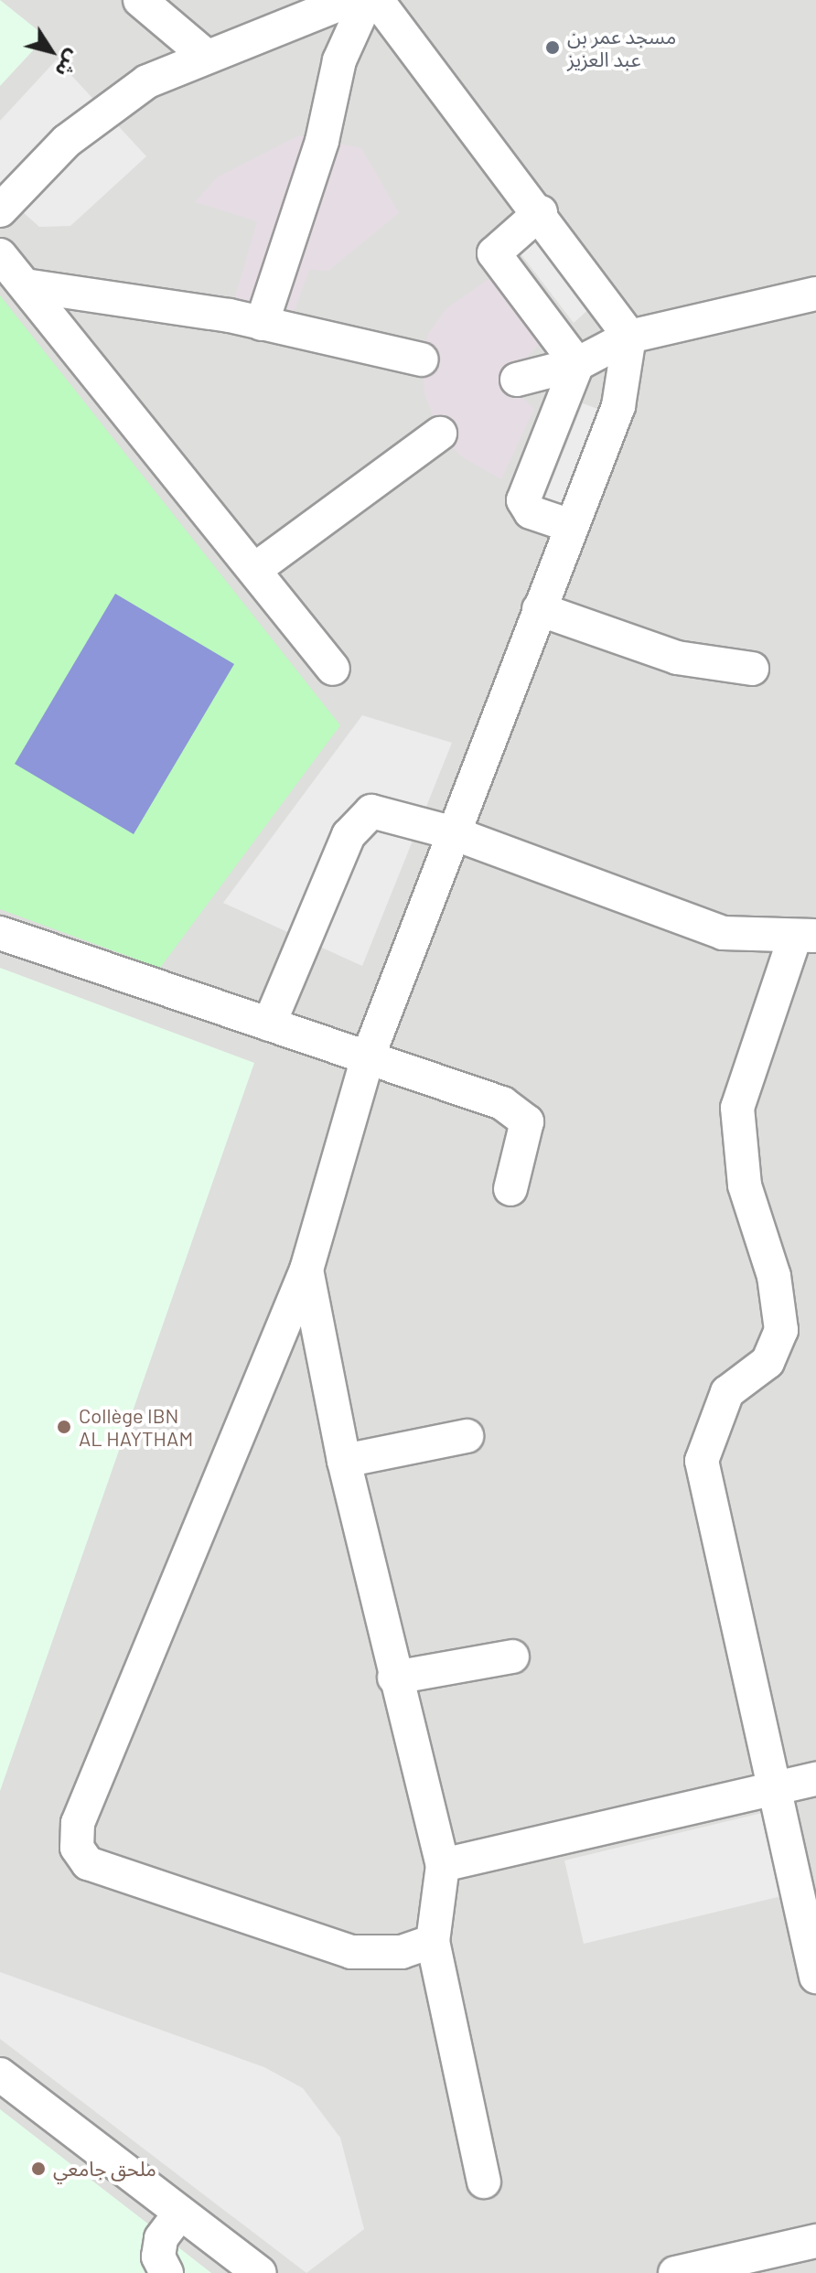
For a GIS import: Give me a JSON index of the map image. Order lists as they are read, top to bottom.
{
  "places": ["مسجد عمر بن عبد العزيز", "Collège IBN AL HAYTHAM", "ملحق جامعي"],
  "north": "bottom right"
}
